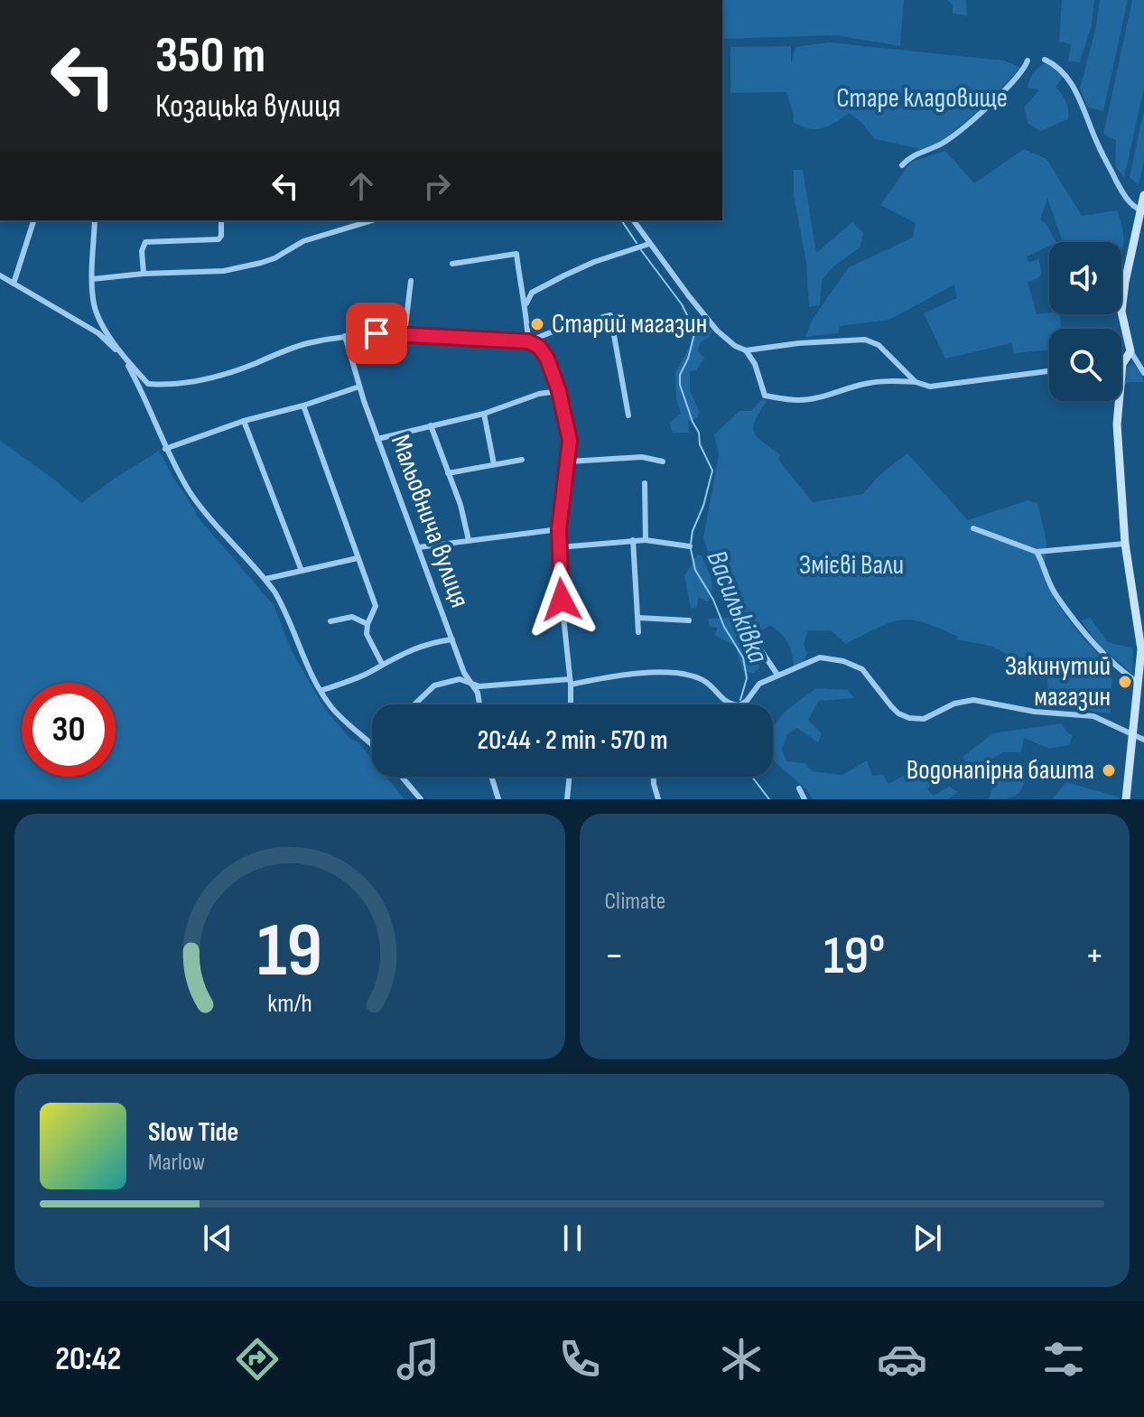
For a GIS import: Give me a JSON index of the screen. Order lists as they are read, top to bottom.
{
  "streets": {
    "street": ["Мальовнича вулиця"]
  },
  "water": ["Васильківка"],
  "parks": ["Старе кладовище", "Змієві Вали"],
  "places": ["Старий магазин", "Закинутий магазин", "Водонапірна башта"],
  "page": {
    "turn": ["350 m", "Козацька вулиця"],
    "limit": "30",
    "trip": "20:44 · 2 min · 570 m",
    "tile": "Climate",
    "heat": ["−", "19°", "+"],
    "song": ["Slow Tide", "Marlow"],
    "tabs": "20:42",
    "gauge": ["19", "km/h"]
  }
}
